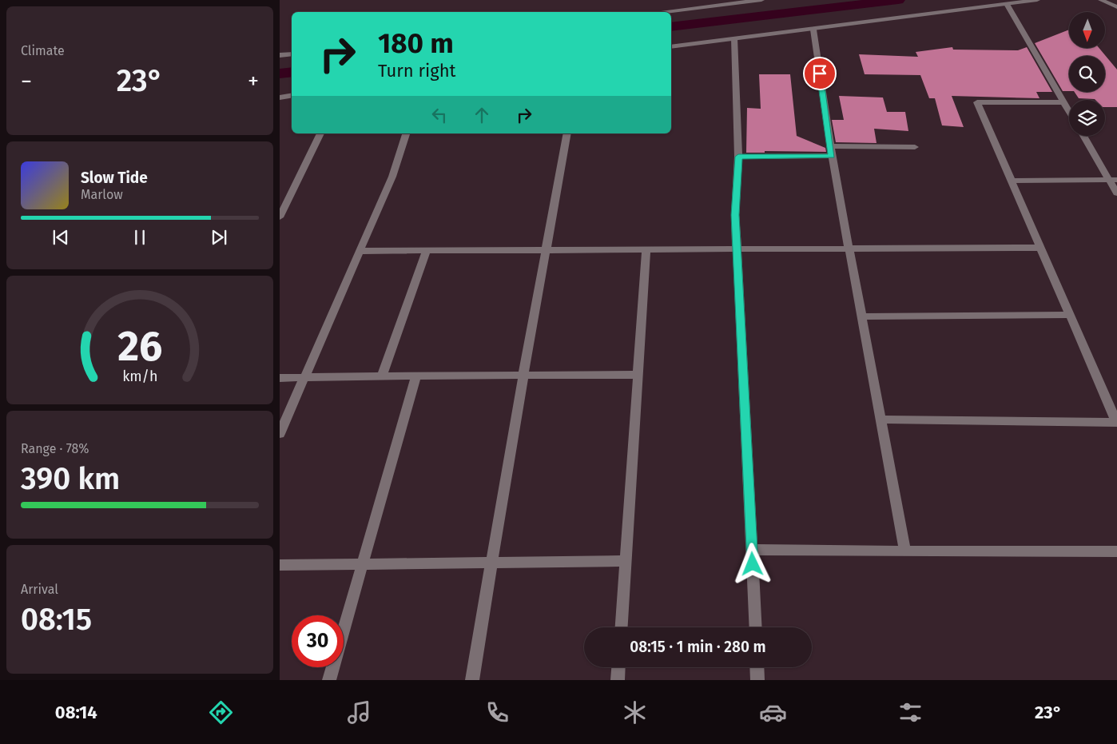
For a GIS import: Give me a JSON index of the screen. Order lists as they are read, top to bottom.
{
  "north": "bottom",
  "page": {
    "tile": [
      "Climate",
      ["Range · 78%", "390 km"],
      ["Arrival", "08:15"]
    ],
    "turn": ["180 m", "Turn right"],
    "heat": ["−", "23°", "+"],
    "song": ["Slow Tide", "Marlow"],
    "limit": "30",
    "trip": "08:15 · 1 min · 280 m",
    "tabs": ["08:14", "23°"],
    "gauge": ["26", "km/h"]
  }
}
